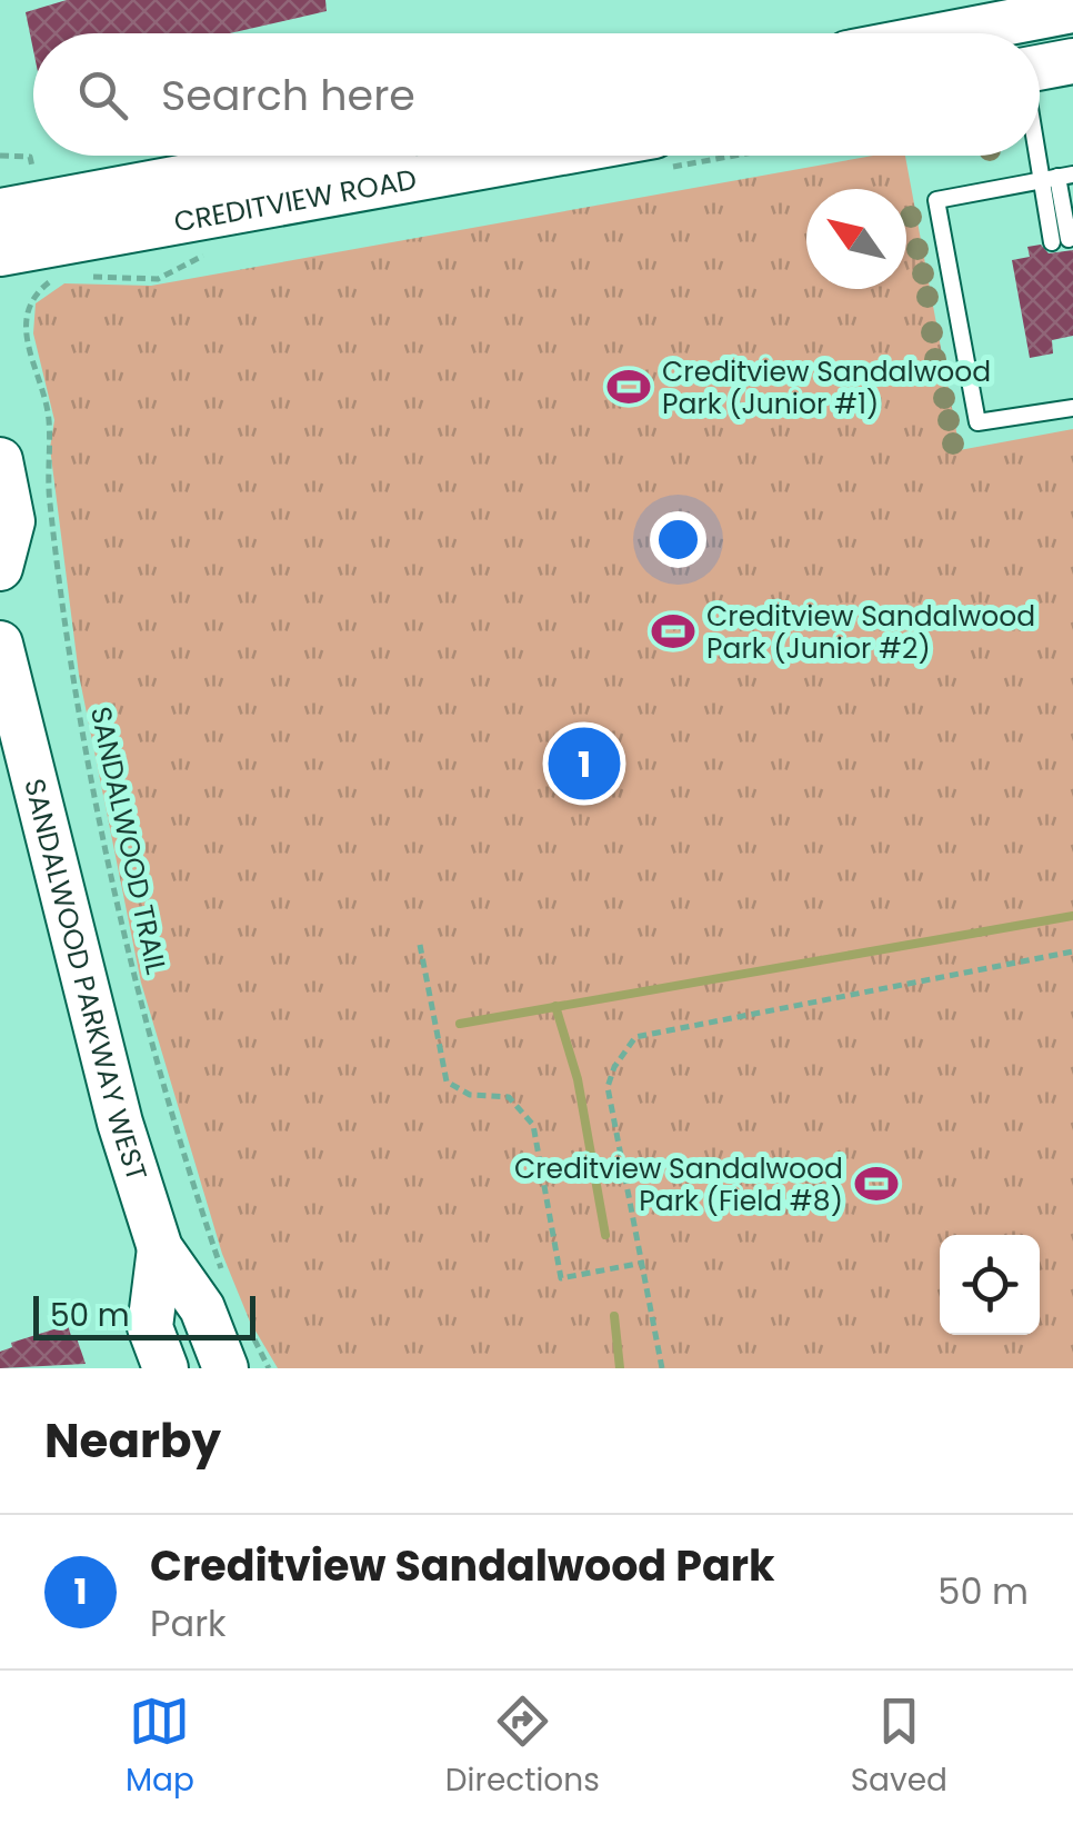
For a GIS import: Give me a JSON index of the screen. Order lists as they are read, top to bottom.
{
  "streets": {
    "main road": ["CREDITVIEW ROAD", "SANDALWOOD PARKWAY WEST"],
    "path": ["SANDALWOOD TRAIL"]
  },
  "places": {
    "sports": ["Creditview Sandalwood Park (Junior #1)", "Creditview Sandalwood Park (Junior #2)", "Creditview Sandalwood Park (Field #8)"]
  },
  "scale_bar": "50 m",
  "north": "top left",
  "page": {
    "search": "Search here",
    "pins": "1",
    "scale": "50 m",
    "heading": "Nearby",
    "list": [
      {
        "mark": "1",
        "name": "Creditview Sandalwood Park",
        "note": "Park",
        "value": "50 m"
      }
    ],
    "nav": ["Map", "Directions", "Saved"]
  }
}
